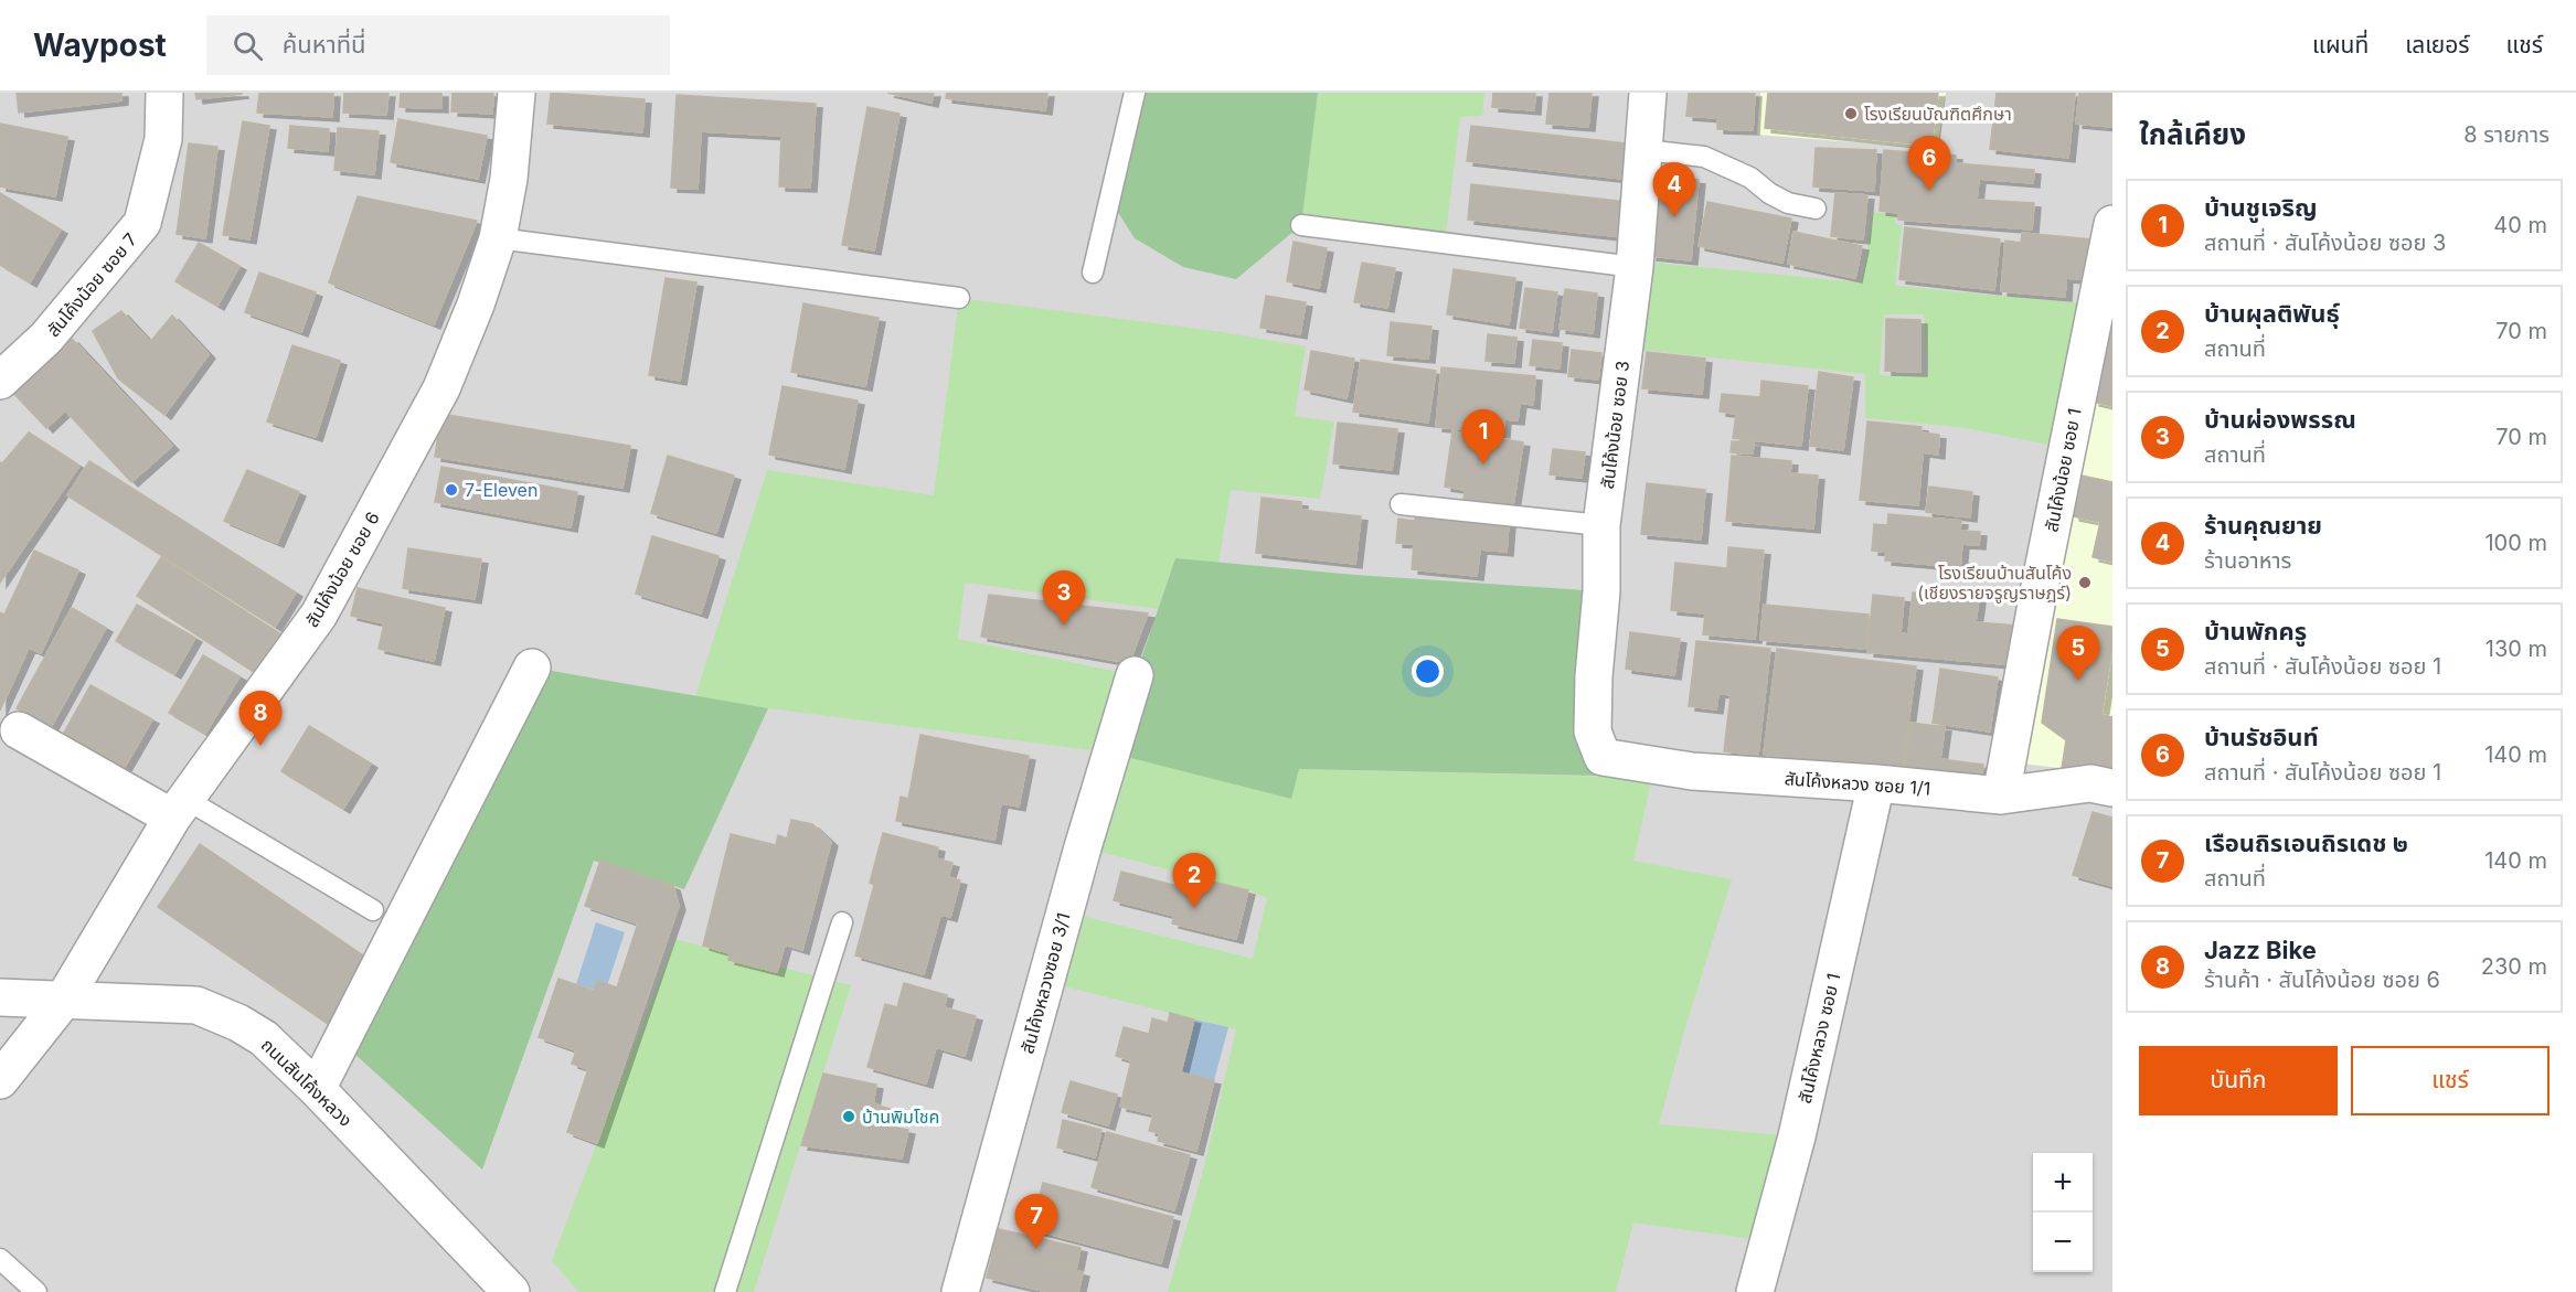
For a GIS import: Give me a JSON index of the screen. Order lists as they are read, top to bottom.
{
  "streets": {
    "street": [
      "สันโค้งน้อย ซอย 7",
      "สันโค้งน้อย ซอย 3",
      "สันโค้งน้อย ซอย 1",
      "สันโค้งน้อย ซอย 6",
      "สันโค้งหลวง ซอย 1/1",
      "สันโค้งหลวงซอย 3/1",
      "สันโค้งหลวง ซอย 1",
      "ถนนสันโค้งหลวง"
    ]
  },
  "crossings": [
    ["สันโค้งน้อย ซอย 3", "สันโค้งหลวง ซอย 1/1"],
    ["สันโค้งน้อย ซอย 1", "สันโค้งหลวง ซอย 1/1"],
    ["สันโค้งน้อย ซอย 6", "ถนนสันโค้งหลวง"],
    ["สันโค้งหลวง ซอย 1/1", "สันโค้งหลวง ซอย 1"]
  ],
  "places": [
    "โรงเรียนบัณฑิตศึกษา",
    "7-Eleven",
    "โรงเรียนบ้านสันโค้ง (เชียงรายจรูญราษฎร์)",
    "บ้านพิมโชค"
  ],
  "page": {
    "header": "Waypost",
    "search": "ค้นหาที่นี่",
    "nav": ["แผนที่", "เลเยอร์", "แชร์"],
    "heading": ["ใกล้เคียง", "8 รายการ"],
    "pins": [
      "6",
      "4",
      "1",
      "3",
      "5",
      "8",
      "2",
      "7"
    ],
    "list": [
      {
        "mark": "1",
        "name": "บ้านชูเจริญ",
        "note": "สถานที่ · สันโค้งน้อย ซอย 3",
        "value": "40 m"
      },
      {
        "mark": "2",
        "name": "บ้านผุลติพันธ์ุ",
        "note": "สถานที่",
        "value": "70 m"
      },
      {
        "mark": "3",
        "name": "บ้านผ่องพรรณ",
        "note": "สถานที่",
        "value": "70 m"
      },
      {
        "mark": "4",
        "name": "ร้านคุณยาย",
        "note": "ร้านอาหาร",
        "value": "100 m"
      },
      {
        "mark": "5",
        "name": "บ้านพักครู",
        "note": "สถานที่ · สันโค้งน้อย ซอย 1",
        "value": "130 m"
      },
      {
        "mark": "6",
        "name": "บ้านรัชอินท์",
        "note": "สถานที่ · สันโค้งน้อย ซอย 1",
        "value": "140 m"
      },
      {
        "mark": "7",
        "name": "เรือนถิรเอนถิรเดช ๒",
        "note": "สถานที่",
        "value": "140 m"
      },
      {
        "mark": "8",
        "name": "Jazz Bike",
        "note": "ร้านค้า · สันโค้งน้อย ซอย 6",
        "value": "230 m"
      }
    ],
    "buttons": ["บันทึก", "แชร์"],
    "map_buttons": ["+", "−"]
  }
}
